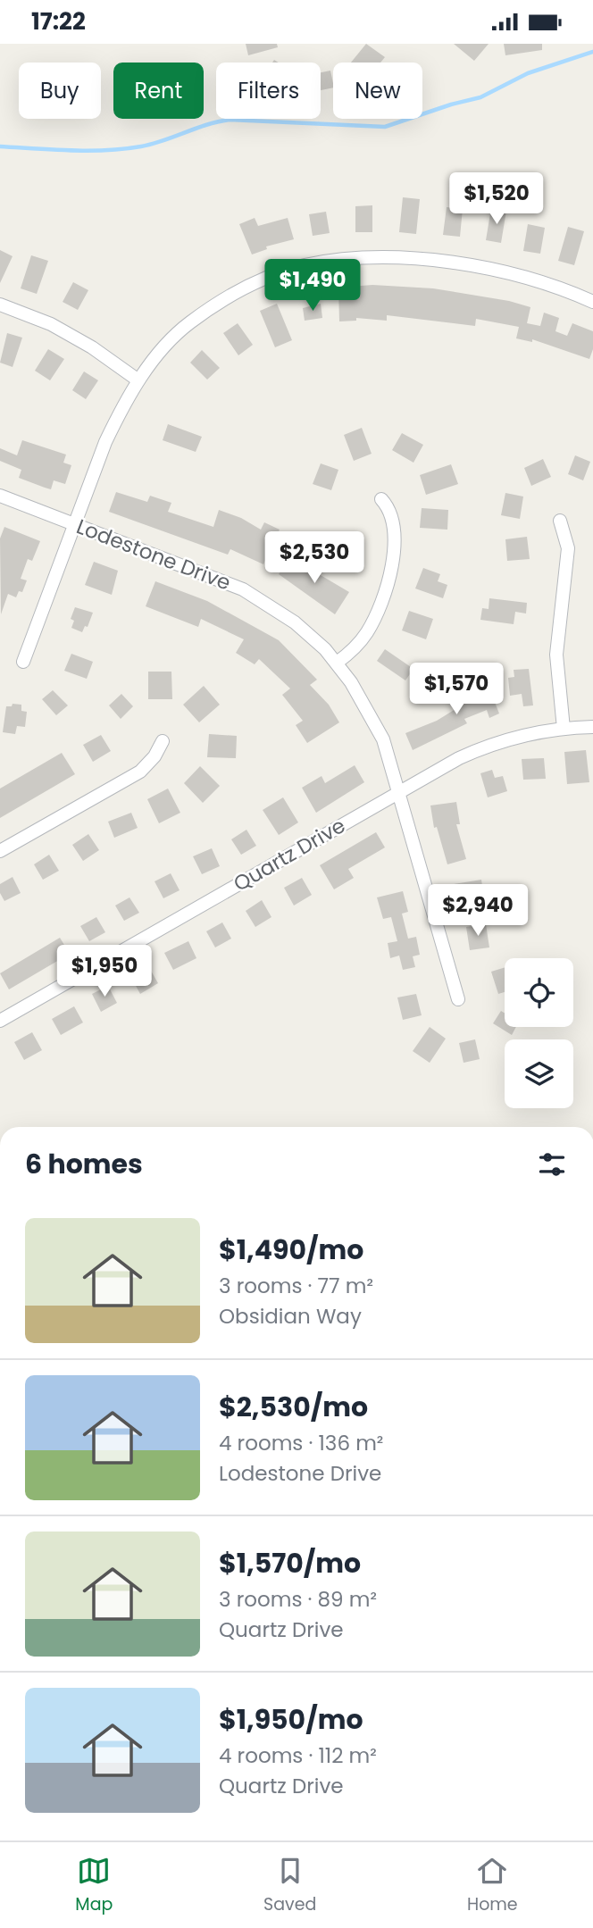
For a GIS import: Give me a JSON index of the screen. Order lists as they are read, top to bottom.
{
  "streets": {
    "street": ["Lodestone Drive", "Quartz Drive"]
  },
  "crossings": [
    ["Lodestone Drive", "Quartz Drive"]
  ],
  "page": {
    "status": "17:22",
    "chip": [
      "Buy",
      "Rent",
      "Filters",
      "New"
    ],
    "price": [
      "$1,520",
      "$1,490",
      "$2,530",
      "$1,570",
      "$2,940",
      "$1,950"
    ],
    "heading": "6 homes",
    "list": [
      {
        "name": "$1,490/mo",
        "note": "3 rooms · 77 m² · Obsidian Way"
      },
      {
        "name": "$2,530/mo",
        "note": "4 rooms · 136 m² · Lodestone Drive"
      },
      {
        "name": "$1,570/mo",
        "note": "3 rooms · 89 m² · Quartz Drive"
      },
      {
        "name": "$1,950/mo",
        "note": "4 rooms · 112 m² · Quartz Drive"
      }
    ],
    "tabs": ["Map", "Saved", "Home"]
  }
}
